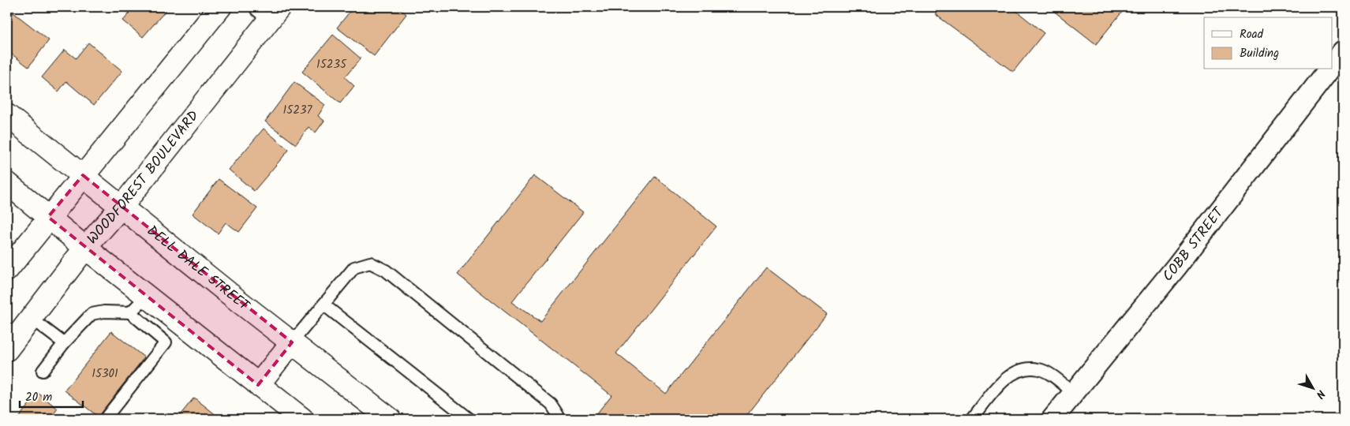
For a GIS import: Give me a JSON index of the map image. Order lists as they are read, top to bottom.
{
  "streets": {
    "main road": ["WOODFOREST BOULEVARD", "DELL DALE STREET"],
    "street": ["COBB STREET"]
  },
  "crossings": [
    ["WOODFOREST BOULEVARD", "DELL DALE STREET"]
  ],
  "house_numbers": ["15235", "15237", "15301"],
  "legend": ["Road", "Building"],
  "scale_bar": "20 m",
  "north": "bottom right"
}
